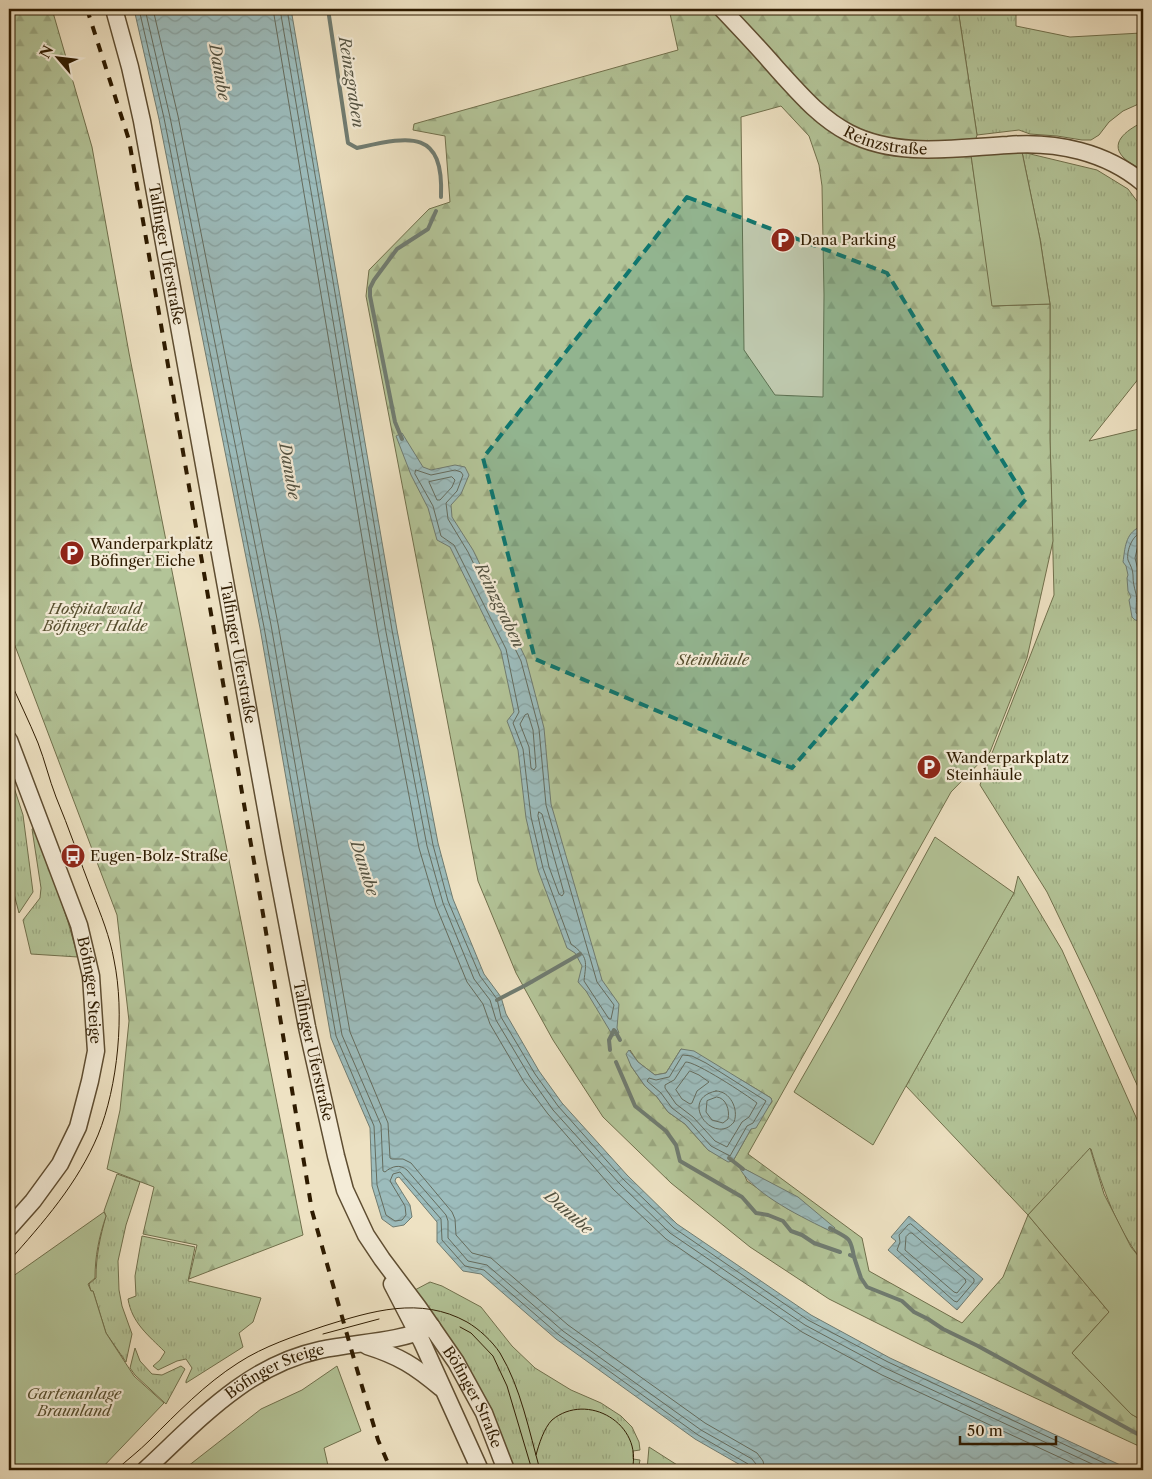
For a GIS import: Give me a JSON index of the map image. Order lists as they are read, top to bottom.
{
  "streets": {
    "street": [
      "Reinzstraße",
      "Talfinger Uferstraße",
      "Böfinger Steige",
      "Böfinger Straße"
    ]
  },
  "crossings": [
    ["Talfinger Uferstraße", "Böfinger Steige"],
    ["Talfinger Uferstraße", "Böfinger Straße"],
    ["Böfinger Steige", "Böfinger Straße"]
  ],
  "water": ["Danube", "Reinzgraben"],
  "parks": ["Hospitalwald Böfinger Halde", "Steinhäule", "Gartenanlage Braunland"],
  "places": {
    "parking": ["Dana Parking", "Wanderparkplatz Böfinger Eiche", "Wanderparkplatz Steinhäule"],
    "bus stop": ["Eugen-Bolz-Straße"]
  },
  "scale_bar": "50 m",
  "north": "top left"
}
